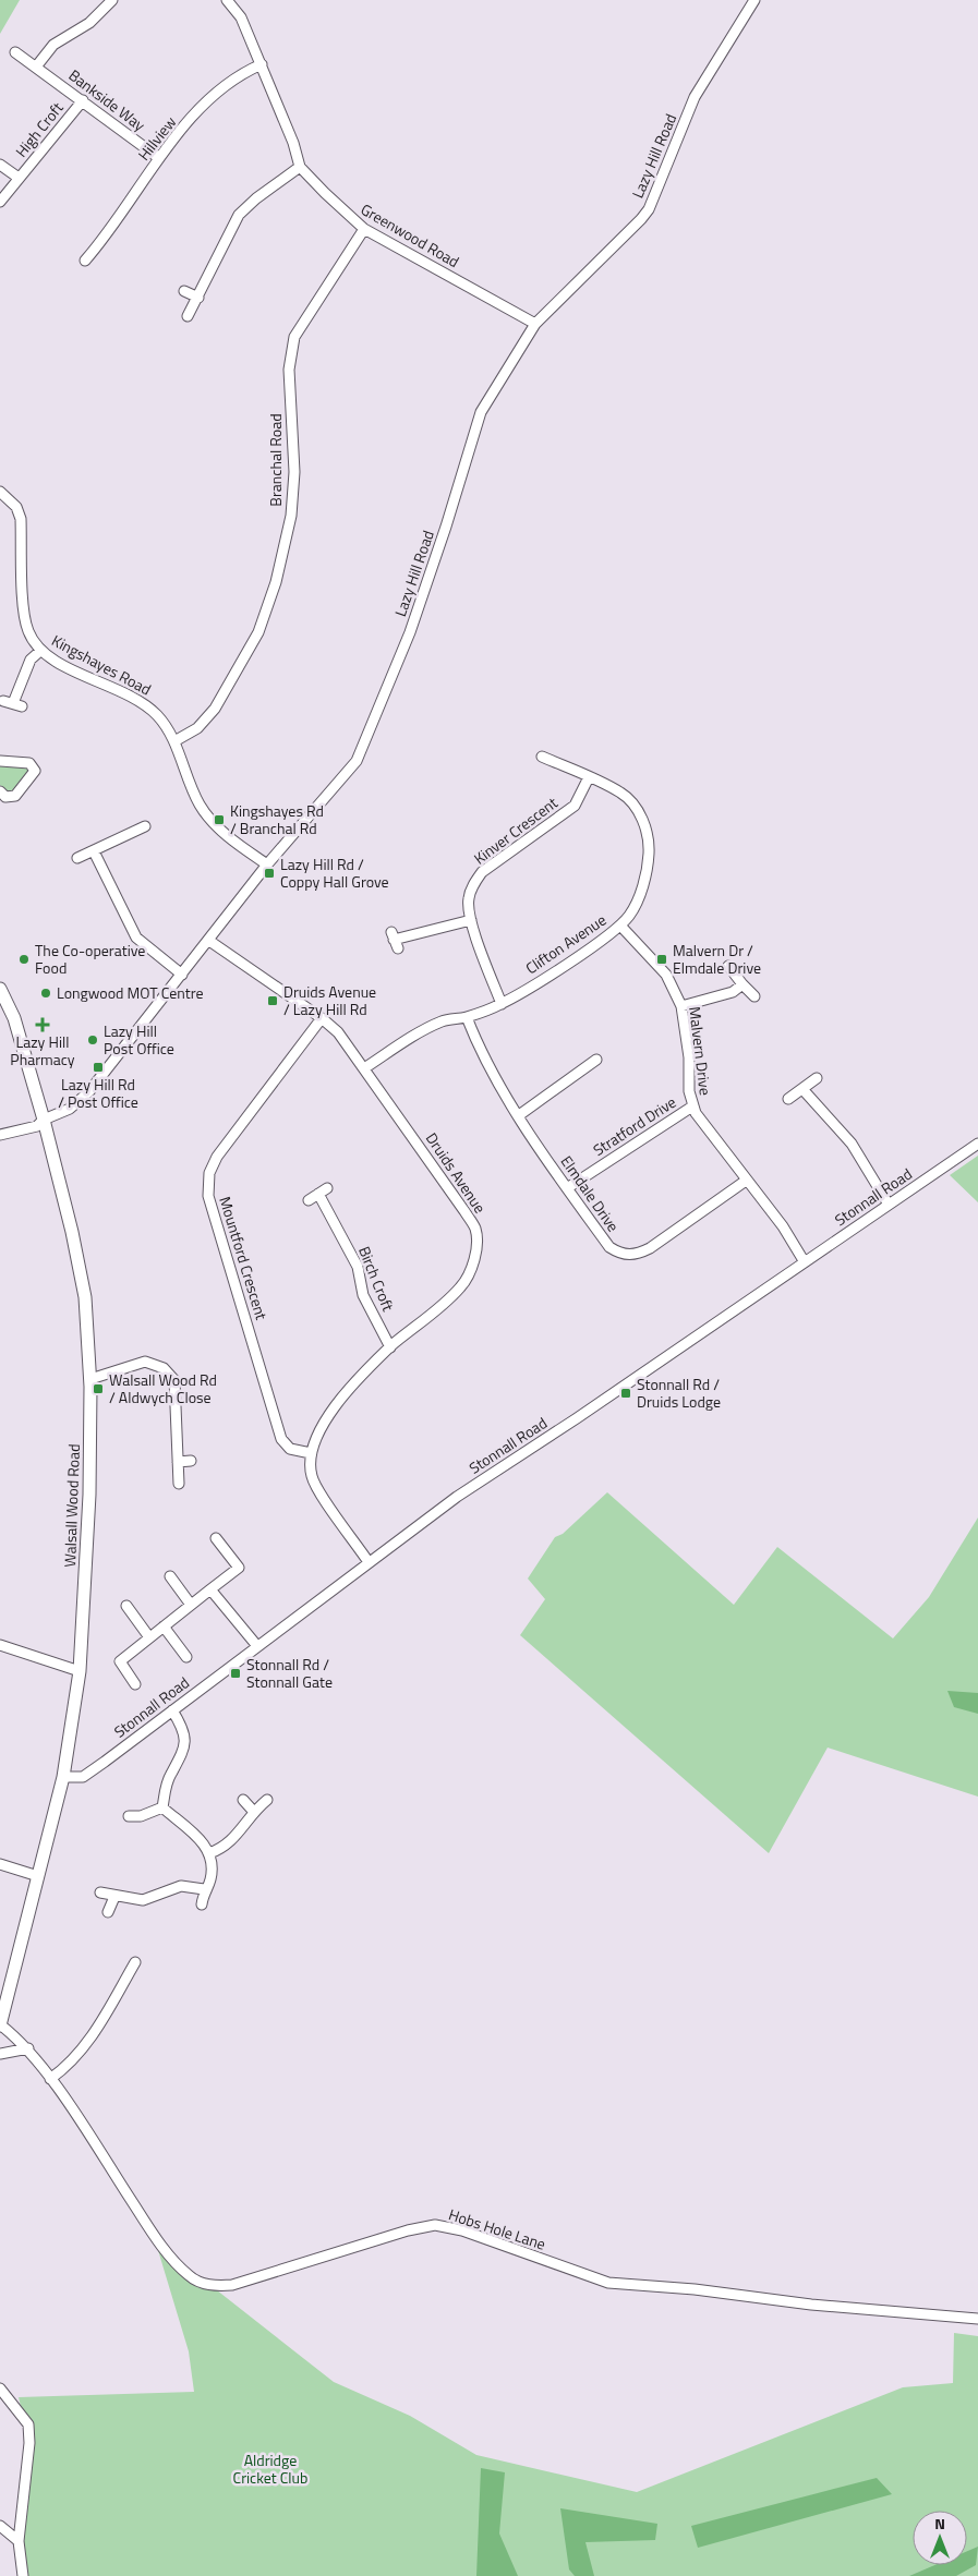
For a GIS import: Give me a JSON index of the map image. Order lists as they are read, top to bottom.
{
  "streets": {
    "street": [
      "Bankside Way",
      "High Croft",
      "Hillview",
      "Lazy Hill Road",
      "Greenwood Road",
      "Branchal Road",
      "Kingshayes Road",
      "Kinver Crescent",
      "Clifton Avenue",
      "Malvern Drive",
      "Stratford Drive",
      "Druids Avenue",
      "Elmdale Drive",
      "Stonnall Road",
      "Mountford Crescent",
      "Birch Croft",
      "Walsall Wood Road",
      "Hobs Hole Lane"
    ]
  },
  "crossings": [
    ["Bankside Way", "High Croft"],
    ["Bankside Way", "Hillview"],
    ["Hillview", "Greenwood Road"],
    ["Lazy Hill Road", "Greenwood Road"],
    ["Lazy Hill Road", "Kingshayes Road"],
    ["Lazy Hill Road", "Druids Avenue"],
    ["Lazy Hill Road", "Walsall Wood Road"],
    ["Greenwood Road", "Branchal Road"],
    ["Branchal Road", "Kingshayes Road"],
    ["Kinver Crescent", "Clifton Avenue"],
    ["Clifton Avenue", "Malvern Drive"],
    ["Clifton Avenue", "Druids Avenue"],
    ["Clifton Avenue", "Elmdale Drive"],
    ["Malvern Drive", "Stratford Drive"],
    ["Malvern Drive", "Elmdale Drive"],
    ["Malvern Drive", "Stonnall Road"],
    ["Stratford Drive", "Elmdale Drive"],
    ["Druids Avenue", "Mountford Crescent"],
    ["Druids Avenue", "Birch Croft"],
    ["Stonnall Road", "Walsall Wood Road"],
    ["Walsall Wood Road", "Hobs Hole Lane"]
  ],
  "parks": ["Aldridge Cricket Club"],
  "places": {
    "transit": [
      "Kingshayes Rd / Branchal Rd",
      "Lazy Hill Rd / Coppy Hall Grove",
      "Malvern Dr / Elmdale Drive",
      "Druids Avenue / Lazy Hill Rd",
      "Lazy Hill Rd / Post Office",
      "Walsall Wood Rd / Aldwych Close",
      "Stonnall Rd / Druids Lodge",
      "Stonnall Rd / Stonnall Gate"
    ],
    "other": ["The Co-operative Food", "Longwood MOT Centre", "Lazy Hill Post Office"],
    "health": ["Lazy Hill Pharmacy"]
  },
  "north": "top"
}
